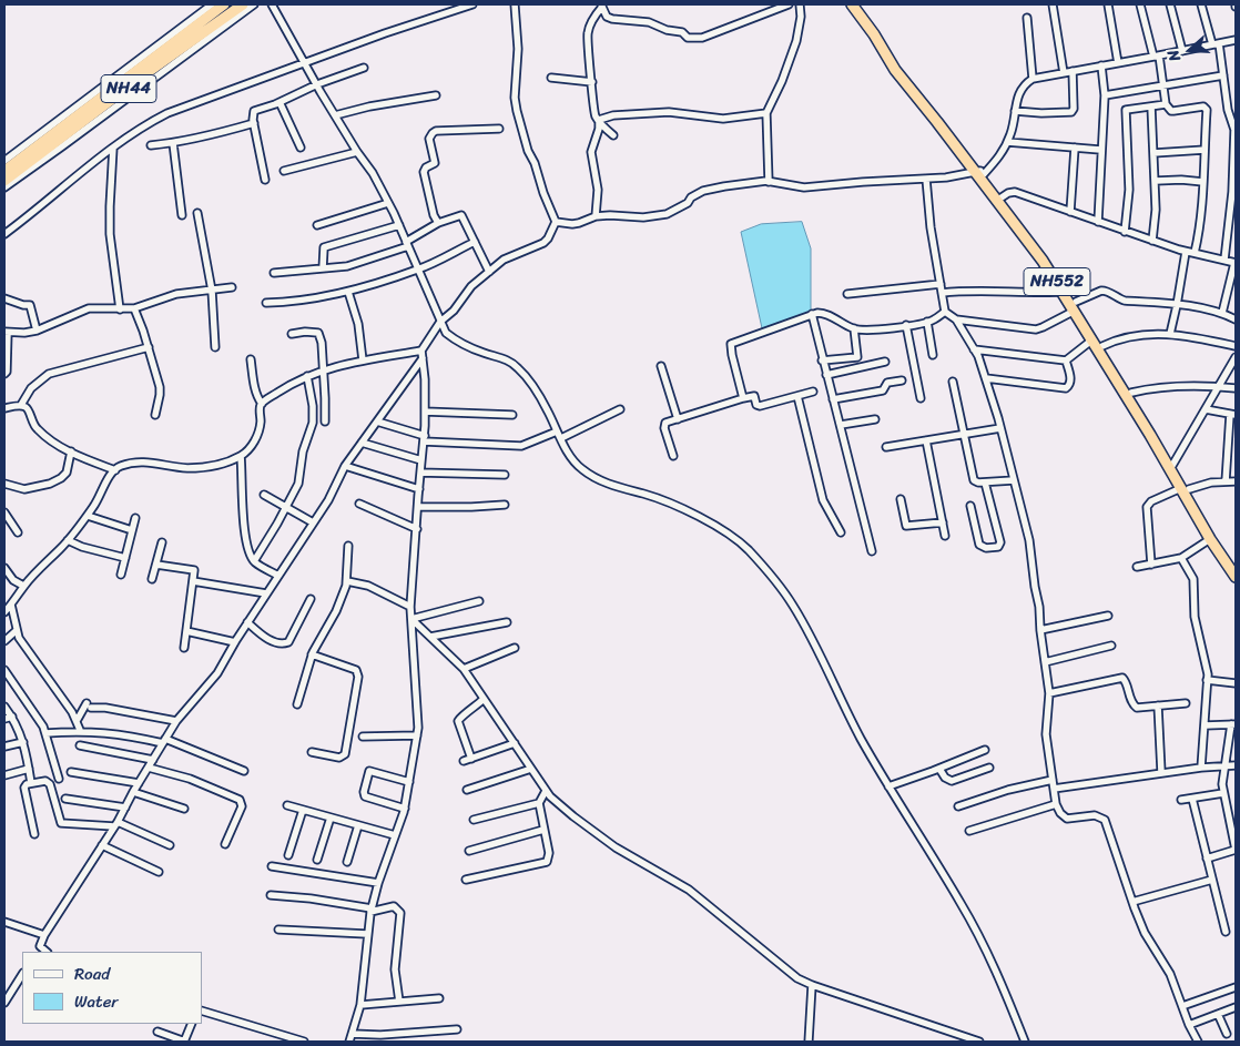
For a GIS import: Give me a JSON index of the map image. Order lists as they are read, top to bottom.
{
  "streets": {
    "highway": ["NH44", "NH552"]
  },
  "legend": ["Road", "Water"],
  "north": "left"
}
